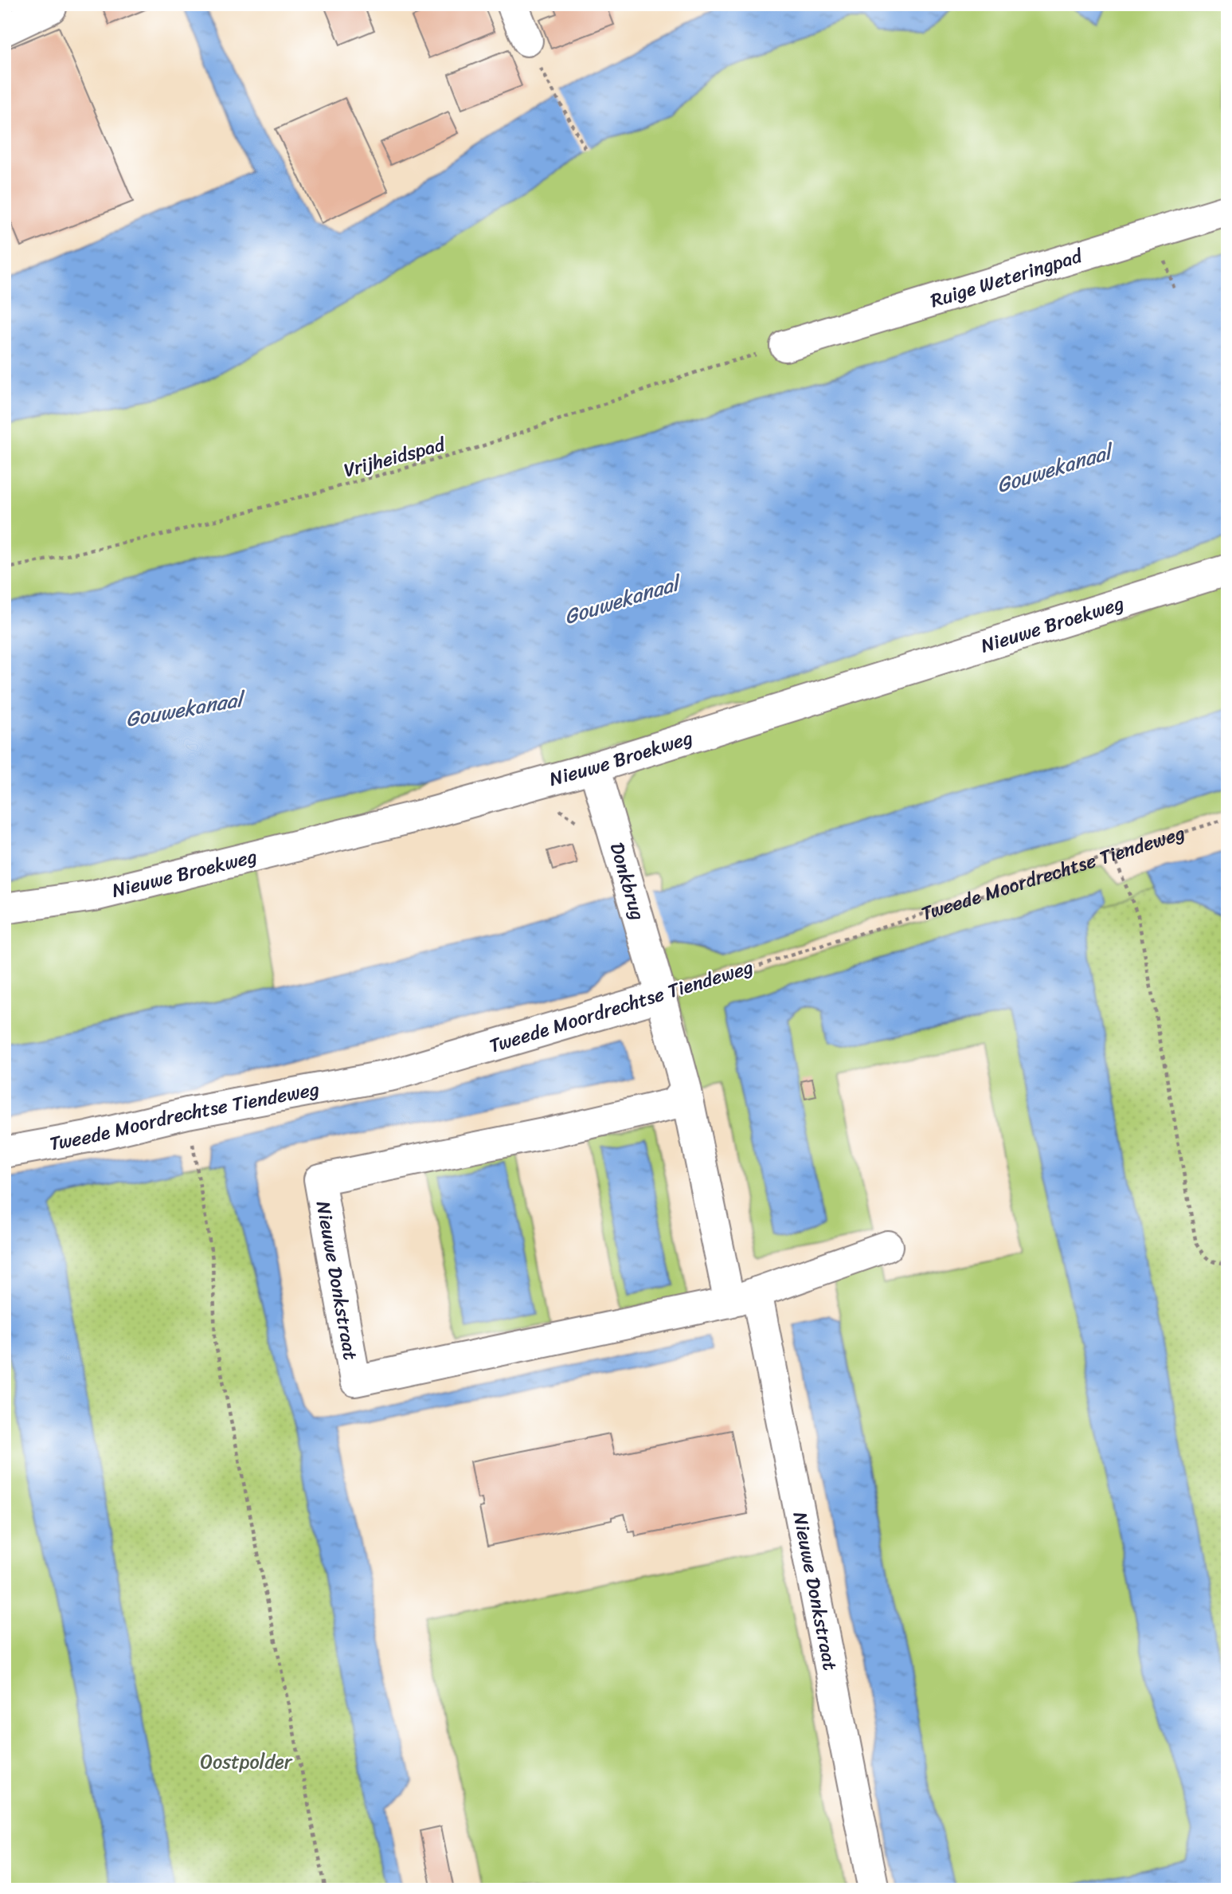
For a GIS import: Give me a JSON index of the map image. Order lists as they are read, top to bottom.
{
  "streets": {
    "street": [
      "Ruige Weteringpad",
      "Nieuwe Broekweg",
      "Tweede Moordrechtse Tiendeweg",
      "Donkbrug",
      "Nieuwe Donkstraat"
    ],
    "path": ["Vrijheidspad"]
  },
  "crossings": [
    ["Ruige Weteringpad", "Vrijheidspad"],
    ["Nieuwe Broekweg", "Donkbrug"],
    ["Tweede Moordrechtse Tiendeweg", "Donkbrug"],
    ["Tweede Moordrechtse Tiendeweg", "Nieuwe Donkstraat"],
    ["Donkbrug", "Nieuwe Donkstraat"]
  ],
  "water": ["Gouwekanaal"],
  "parks": ["Oostpolder"]
}
